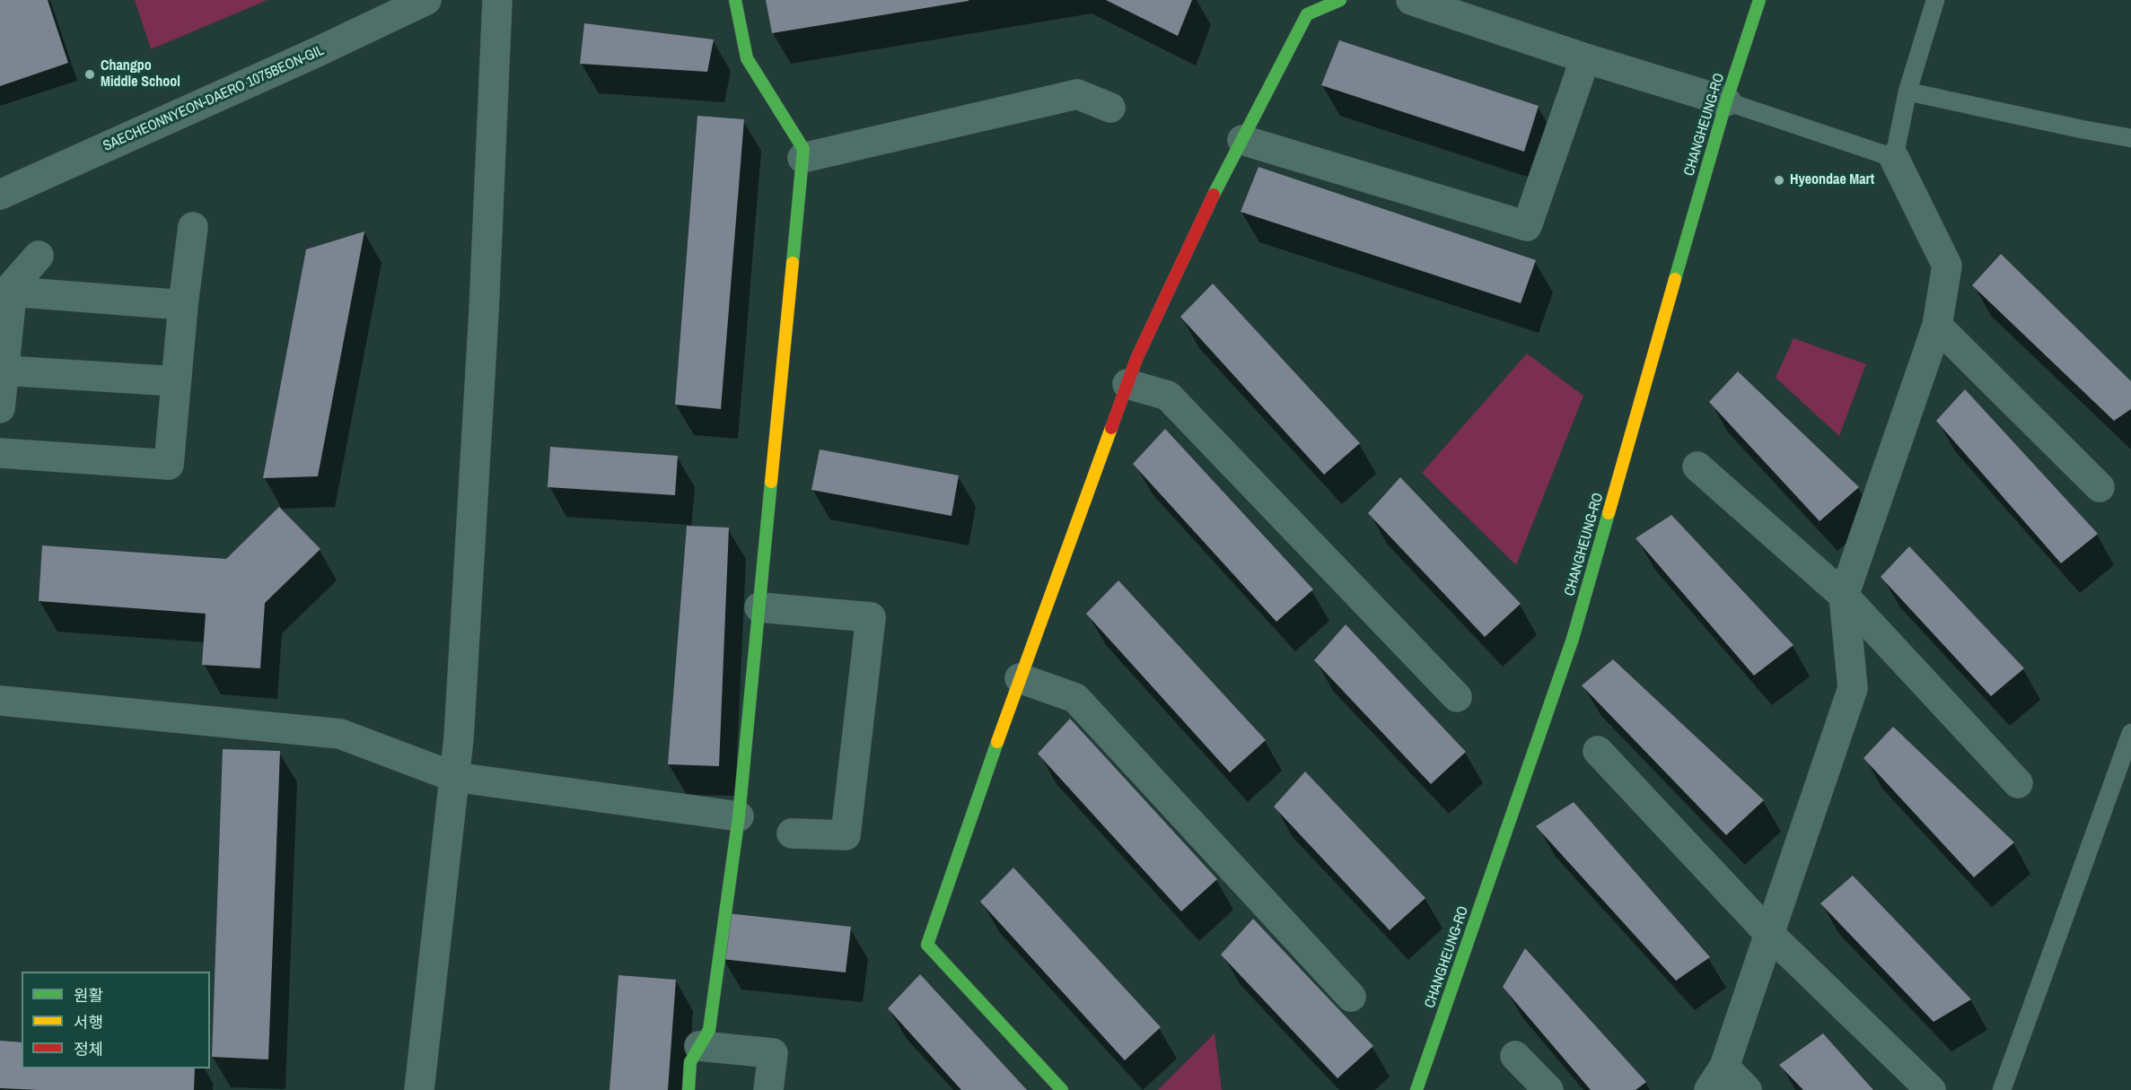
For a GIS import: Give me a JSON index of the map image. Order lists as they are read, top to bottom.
{
  "streets": {
    "street": ["SAECHEONNYEON-DAERO 1075BEON-GIL", "CHANGHEUNG-RO"]
  },
  "places": ["Changpo Middle School", "Hyeondae Mart"],
  "legend": ["원활", "서행", "정체"]
}
